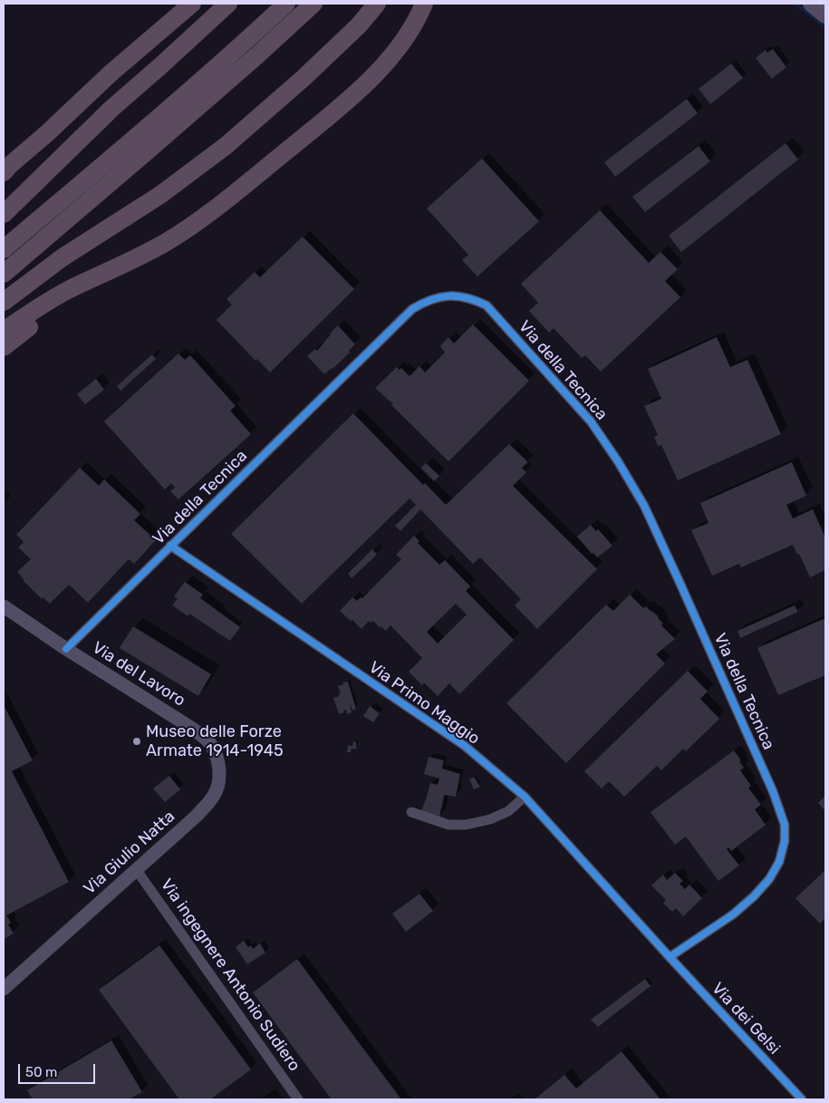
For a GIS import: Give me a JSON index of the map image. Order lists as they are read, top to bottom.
{
  "streets": {
    "street": [
      "Via della Tecnica",
      "Via del Lavoro",
      "Via Primo Maggio",
      "Via Giulio Natta",
      "Via ingegnere Antonio Sudiero",
      "Via dei Gelsi"
    ]
  },
  "crossings": [
    ["Via della Tecnica", "Via del Lavoro"],
    ["Via della Tecnica", "Via Primo Maggio"],
    ["Via della Tecnica", "Via dei Gelsi"],
    ["Via del Lavoro", "Via Giulio Natta"],
    ["Via Primo Maggio", "Via dei Gelsi"],
    ["Via Giulio Natta", "Via ingegnere Antonio Sudiero"]
  ],
  "places": ["Museo delle Forze Armate 1914-1945"],
  "scale_bar": "50 m"
}
